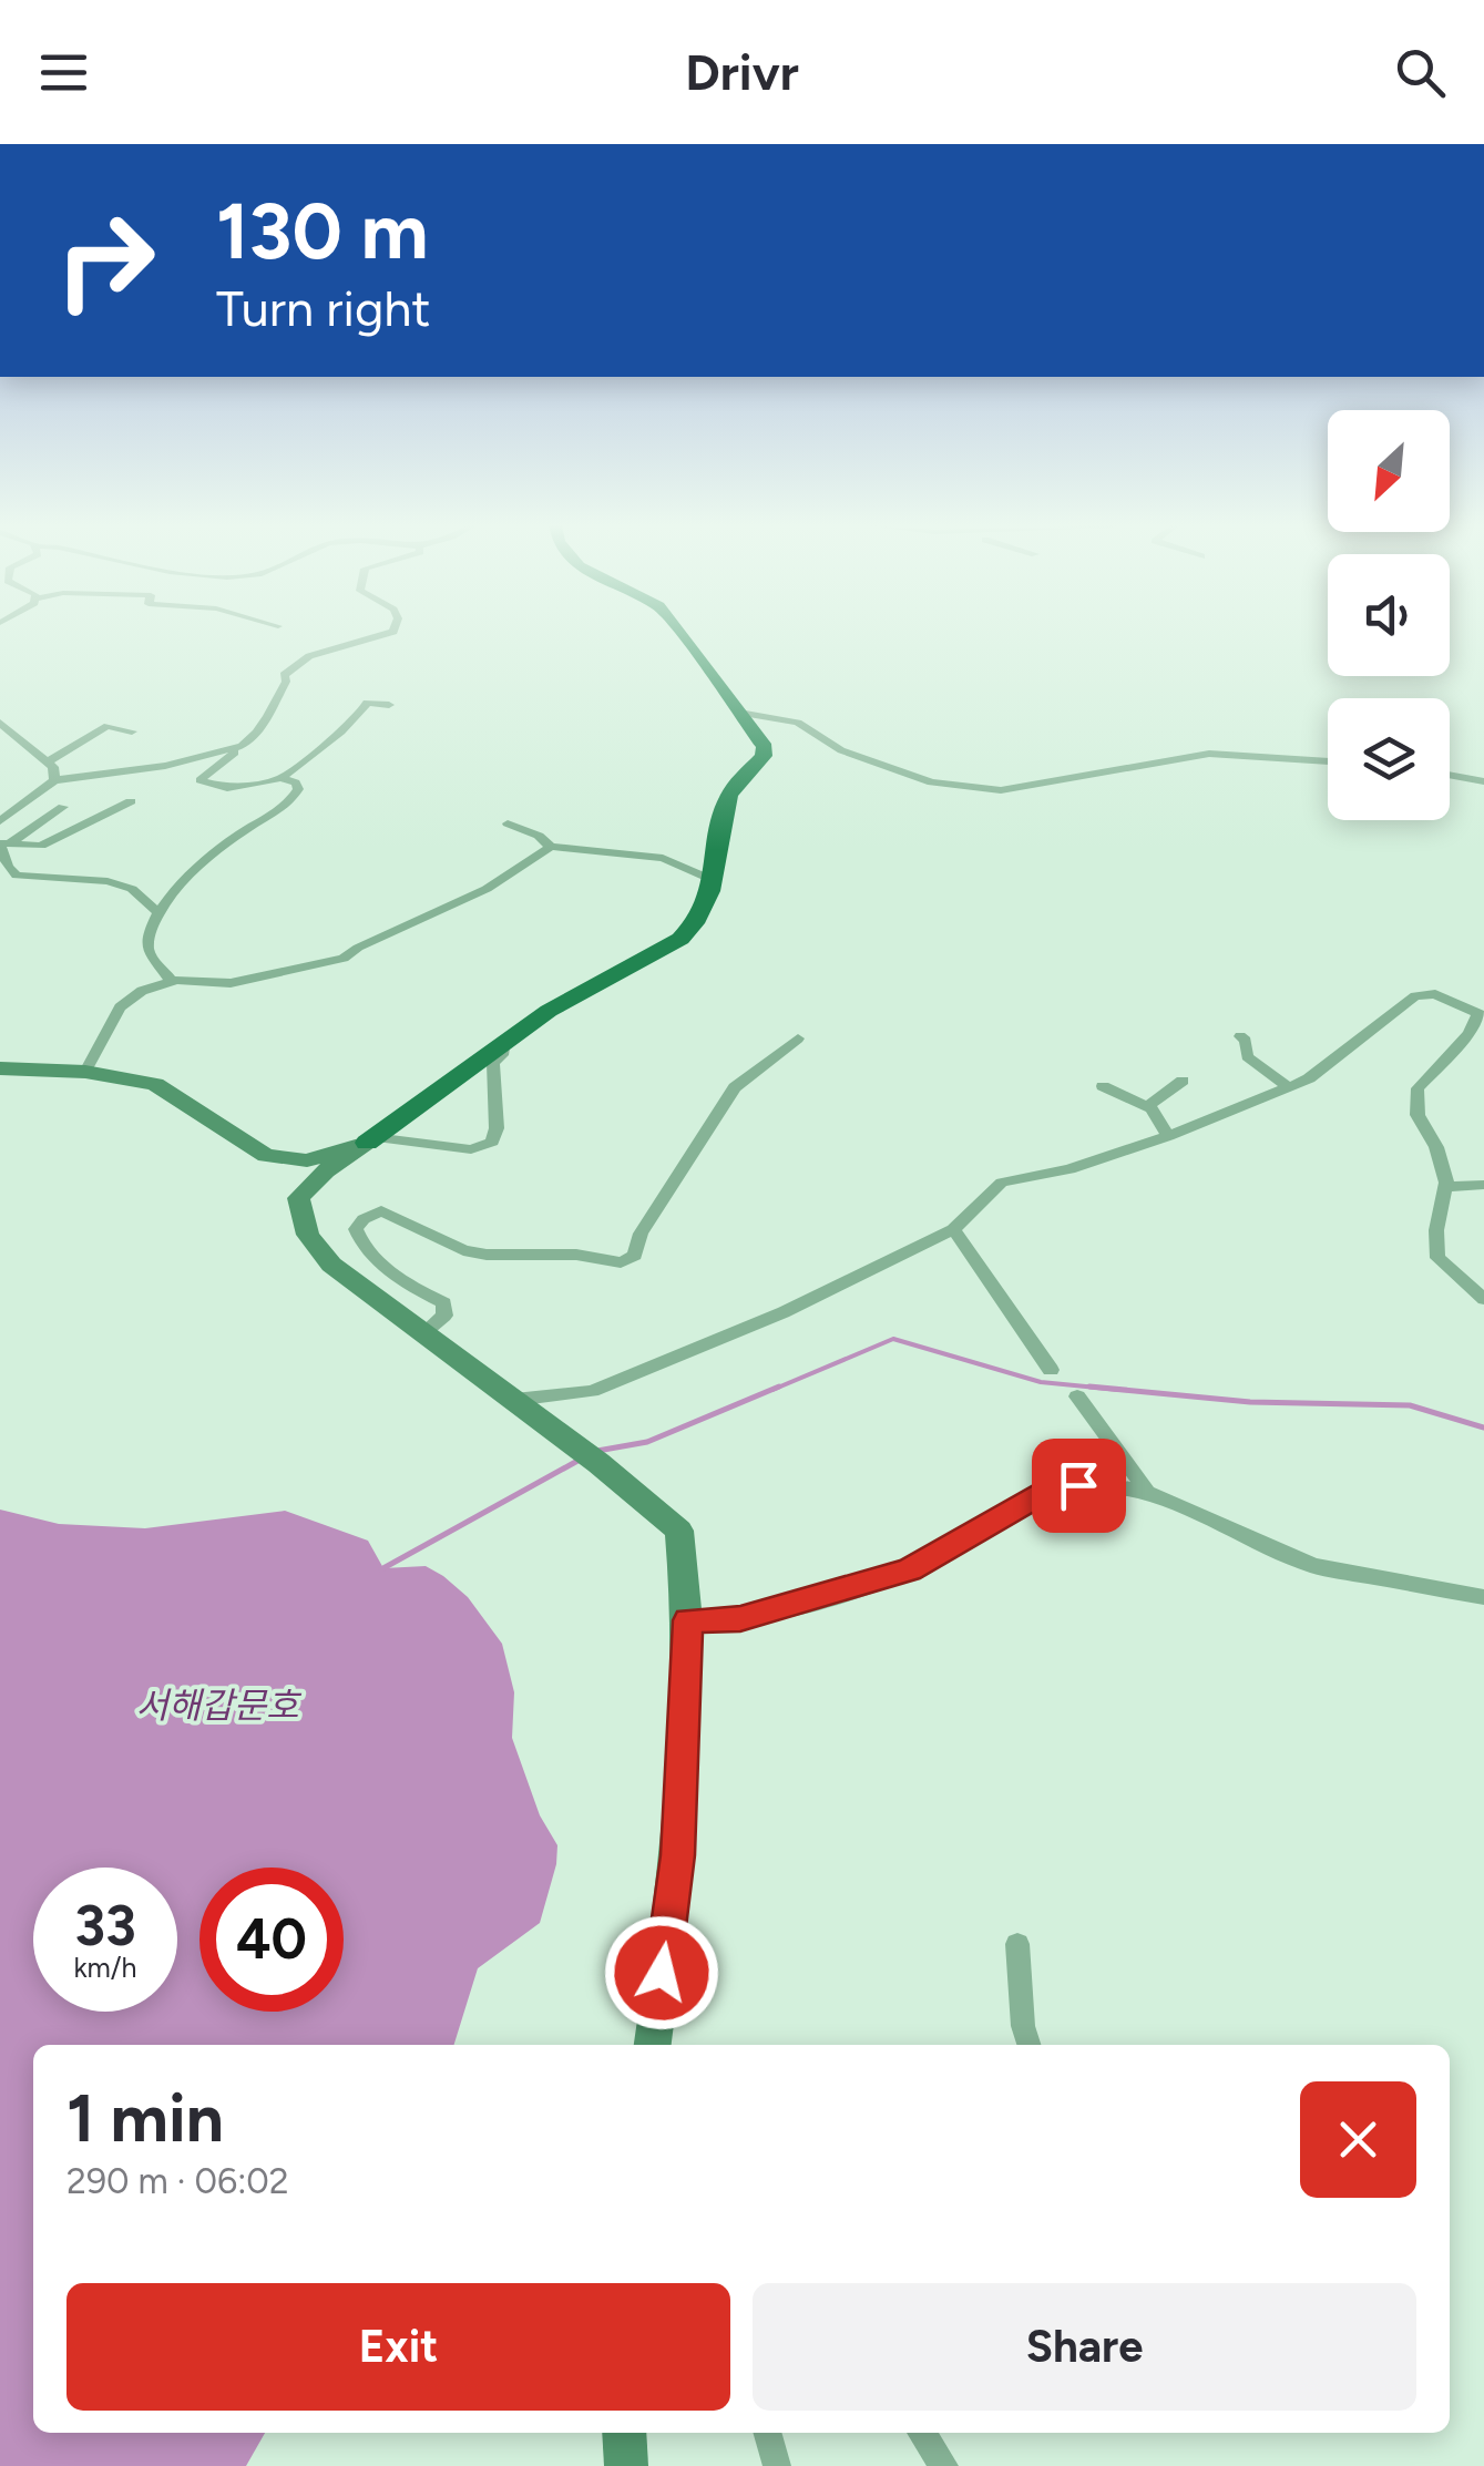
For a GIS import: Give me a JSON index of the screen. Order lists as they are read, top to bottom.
{
  "water": ["서해갑문호"],
  "north": "bottom left",
  "page": {
    "header": "Drivr",
    "turn": ["130 m", "Turn right"],
    "speed": "33 km/h",
    "limit": "40",
    "heading": ["1 min", "290 m · 06:02"],
    "buttons": ["Exit", "Share"]
  }
}
